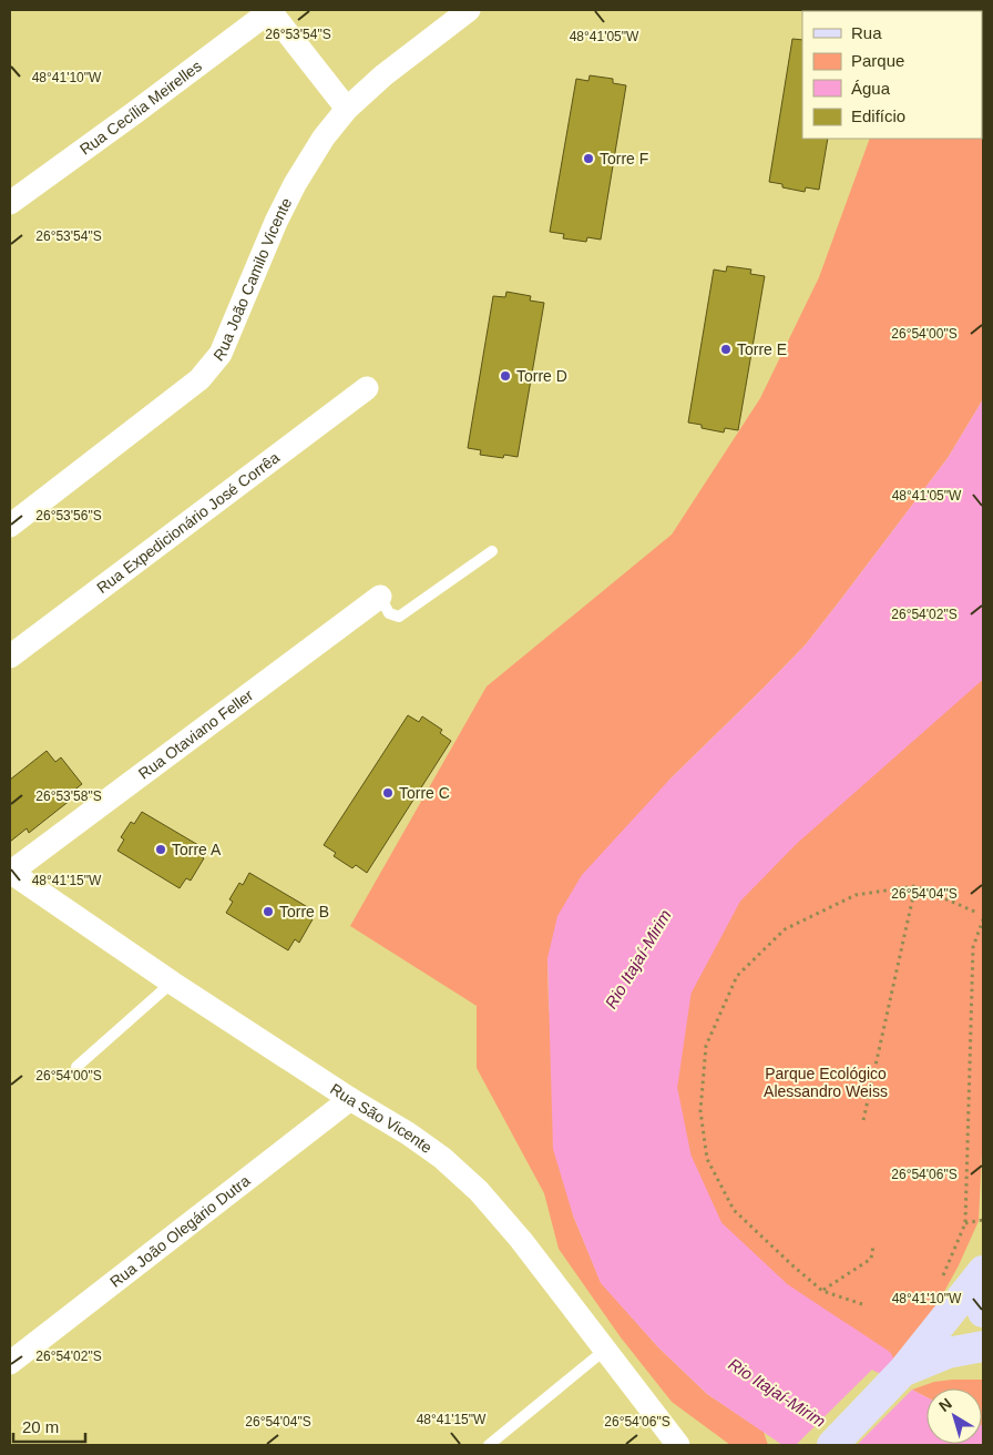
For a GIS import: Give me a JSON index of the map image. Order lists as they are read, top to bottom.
{
  "streets": {
    "street": [
      "Rua Cecília Meirelles",
      "Rua João Camilo Vicente",
      "Rua Expedicionário José Corrêa",
      "Rua Otaviano Feller",
      "Rua São Vicente",
      "Rua João Olegário Dutra"
    ]
  },
  "crossings": [
    ["Rua Otaviano Feller", "Rua São Vicente"],
    ["Rua São Vicente", "Rua João Olegário Dutra"]
  ],
  "water": ["Rio Itajaí-Mirim"],
  "parks": ["Parque Ecológico Alessandro Weiss"],
  "places": [
    "Torre F",
    "Torre E",
    "Torre D",
    "Torre C",
    "Torre A",
    "Torre B"
  ],
  "legend": [
    "Rua",
    "Parque",
    "Água",
    "Edifício"
  ],
  "scale_bar": "20 m",
  "north": "top left",
  "coordinates": [
    "26°53'54\"S",
    "48°41'05\"W",
    "48°41'10\"W",
    "26°54'00\"S",
    "26°53'56\"S",
    "26°54'02\"S",
    "26°53'58\"S",
    "48°41'15\"W",
    "26°54'04\"S",
    "26°54'06\"S"
  ]
}
